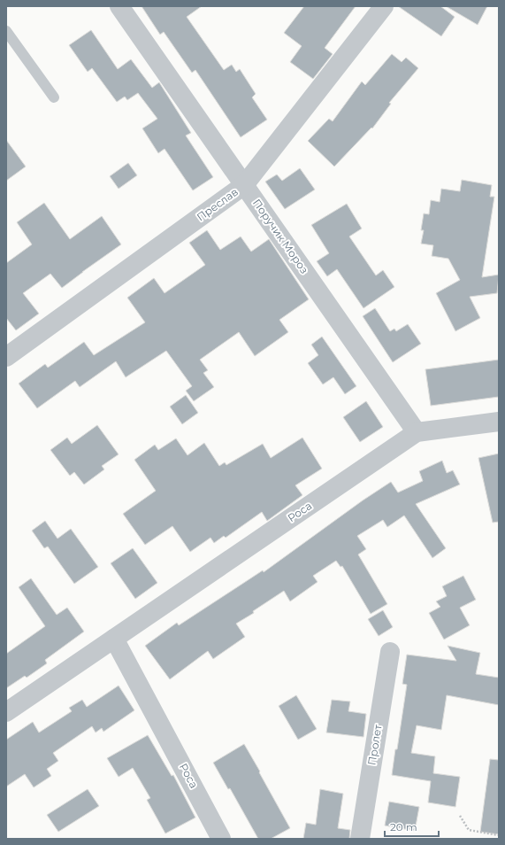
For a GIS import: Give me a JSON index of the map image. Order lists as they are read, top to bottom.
{
  "streets": {
    "street": [
      "Преслав",
      "Поручик Мороз",
      "Роса",
      "Пролет"
    ]
  },
  "crossings": [
    ["Преслав", "Поручик Мороз"],
    ["Поручик Мороз", "Роса"]
  ],
  "scale_bar": "20 m"
}
